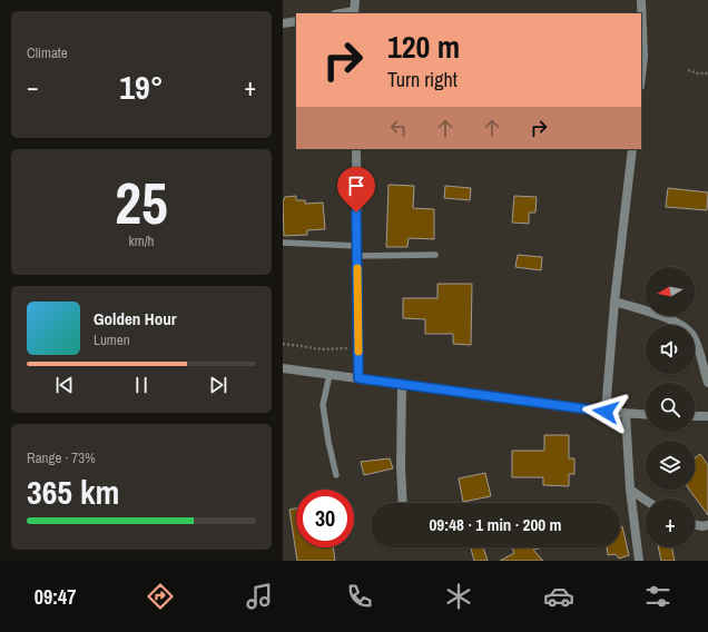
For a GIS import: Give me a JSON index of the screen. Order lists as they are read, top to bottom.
{
  "north": "left",
  "page": {
    "tile": [
      "Climate",
      ["25", "km/h"],
      ["Range · 73%", "365 km"]
    ],
    "turn": ["120 m", "Turn right"],
    "heat": ["−", "19°", "+"],
    "map_buttons": "+",
    "song": ["Golden Hour", "Lumen"],
    "limit": "30",
    "trip": "09:48 · 1 min · 200 m",
    "tabs": "09:47"
  }
}
